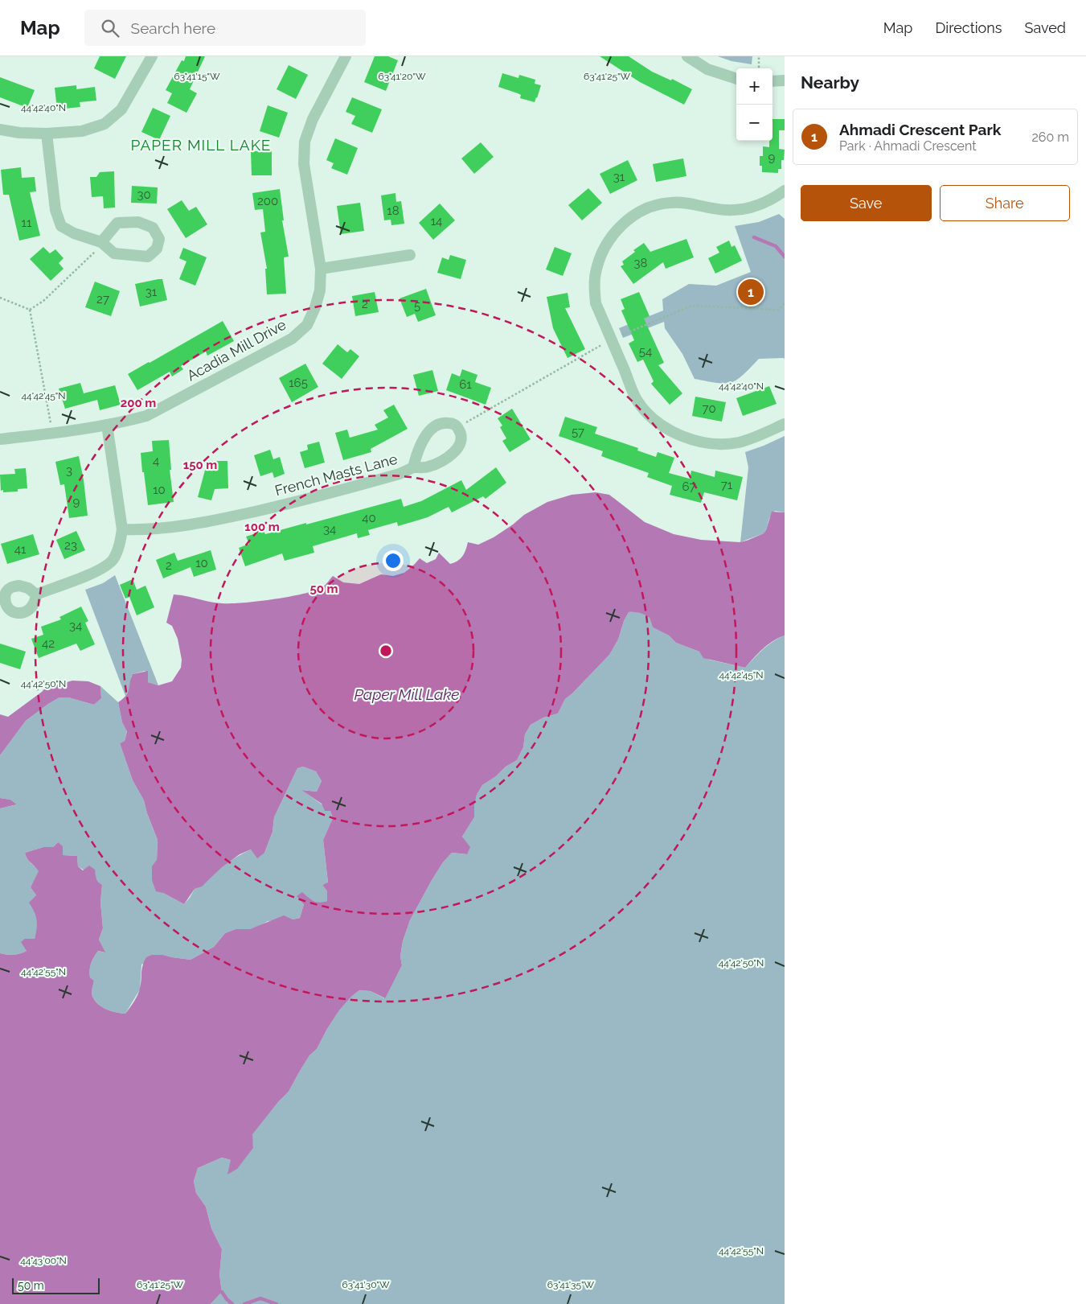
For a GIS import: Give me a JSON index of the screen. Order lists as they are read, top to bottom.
{
  "streets": {
    "street": ["Acadia Mill Drive", "French Masts Lane"]
  },
  "districts": ["PAPER MILL LAKE"],
  "water": ["Paper Mill Lake"],
  "house_numbers": [
    "9",
    "31",
    "30",
    "200",
    "18",
    "14",
    "11",
    "38",
    "31",
    "27",
    "2",
    "5",
    "54",
    "165",
    "61",
    "70",
    "57",
    "4",
    "3",
    "71",
    "67",
    "10",
    "9",
    "40",
    "34",
    "23",
    "41",
    "10",
    "2",
    "34",
    "42"
  ],
  "scale_bar": "50 m",
  "page": {
    "header": "Map",
    "search": "Search here",
    "nav": ["Map", "Directions", "Saved"],
    "heading": "Nearby",
    "map_buttons": ["+", "−"],
    "list": [
      {
        "mark": "1",
        "name": "Ahmadi Crescent Park",
        "note": "Park · Ahmadi Crescent",
        "value": "260 m"
      }
    ],
    "buttons": ["Save", "Share"],
    "pins": "1",
    "scale": "50 m"
  },
  "coordinates": [
    "63°41'15\"W",
    "63°41'20\"W",
    "63°41'25\"W",
    "44°42'40\"N",
    "44°42'45\"N",
    "44°42'50\"N",
    "44°42'55\"N",
    "44°43'00\"N",
    "63°41'30\"W",
    "63°41'35\"W"
  ],
  "rings": [
    "200 m",
    "150 m",
    "100 m",
    "50 m"
  ]
}
